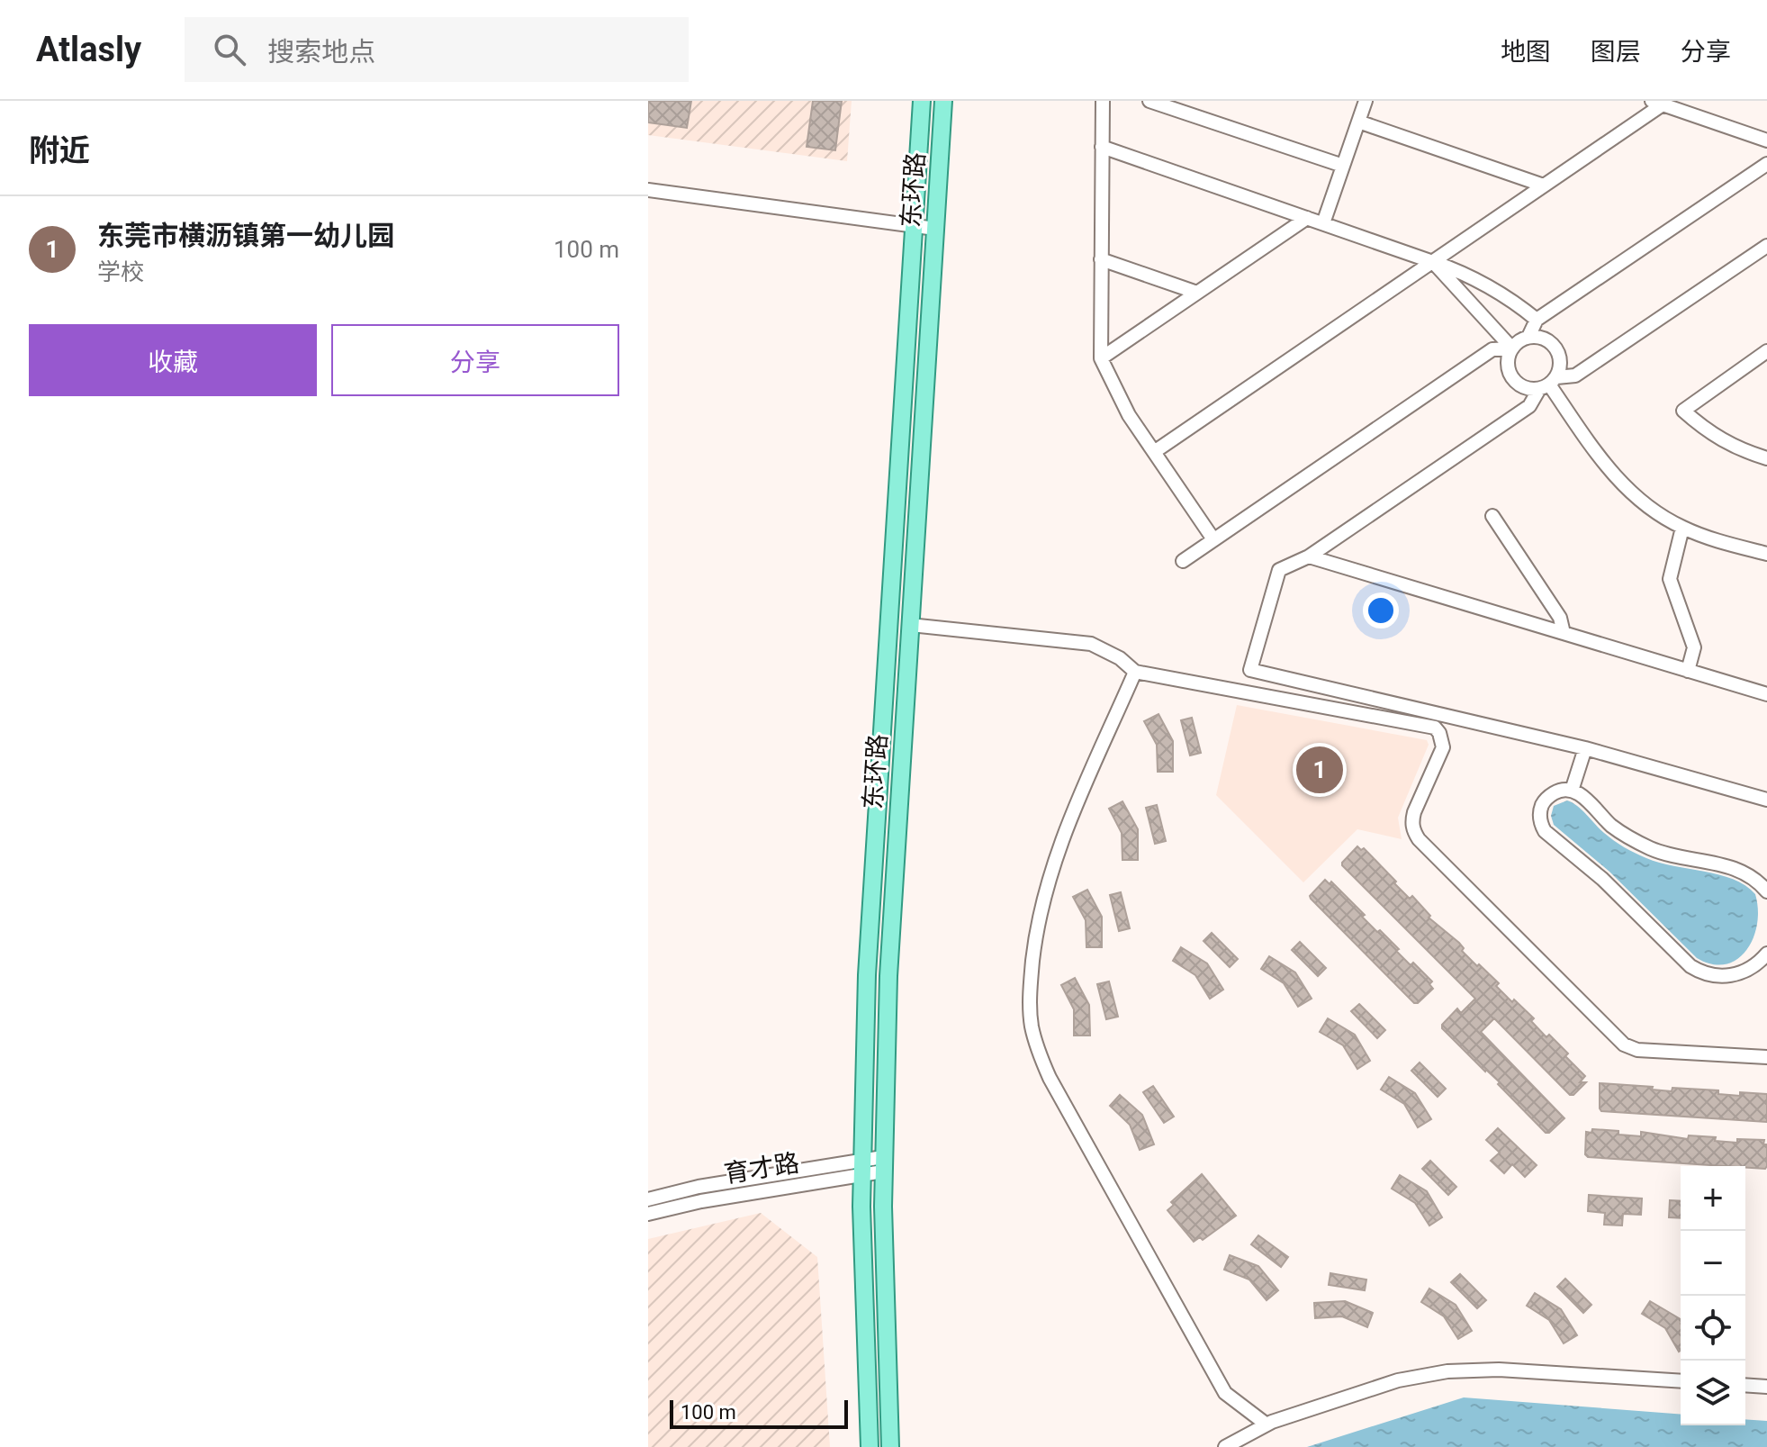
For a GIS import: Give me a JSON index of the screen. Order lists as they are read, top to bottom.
{
  "streets": {
    "main road": ["东环路"],
    "street": ["育才路"]
  },
  "crossings": [
    ["东环路", "育才路"]
  ],
  "scale_bar": "100 m",
  "page": {
    "header": "Atlasly",
    "search": "搜索地点",
    "nav": ["地图", "图层", "分享"],
    "heading": "附近",
    "list": [
      {
        "mark": "1",
        "name": "东莞市横沥镇第一幼儿园",
        "note": "学校",
        "value": "100 m"
      }
    ],
    "buttons": ["收藏", "分享"],
    "pins": "1",
    "map_buttons": ["+", "−"],
    "scale": "100 m"
  }
}
